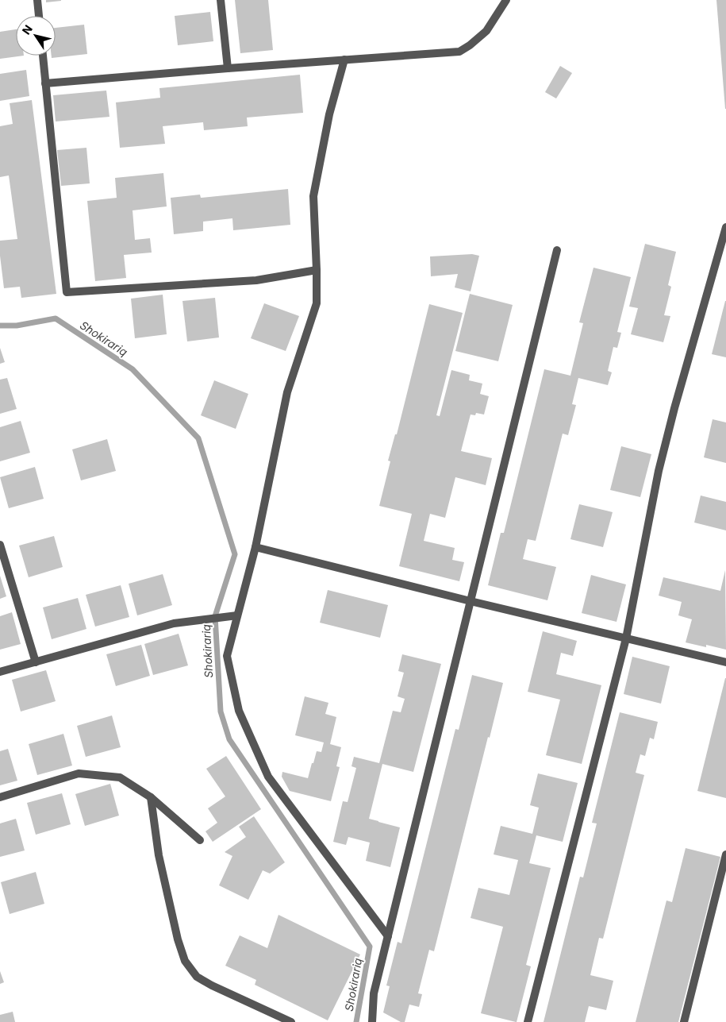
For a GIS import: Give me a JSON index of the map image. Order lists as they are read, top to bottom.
{
  "water": ["Shokirariq"],
  "north": "top left"
}
